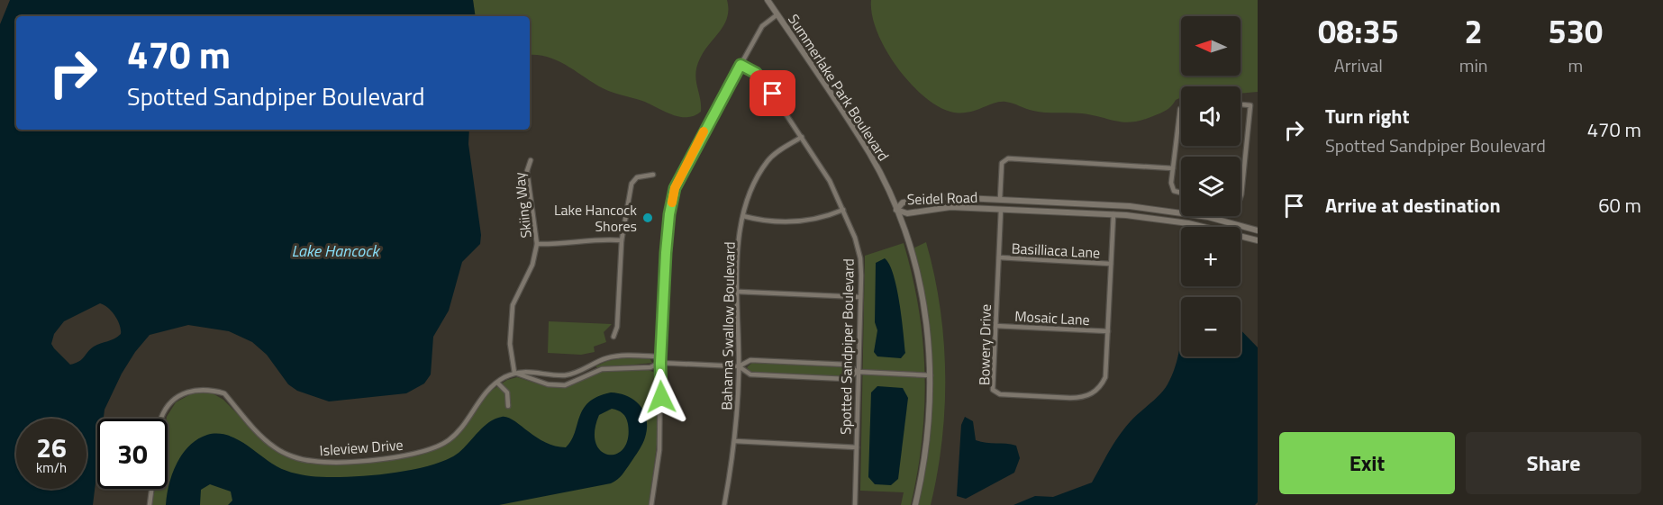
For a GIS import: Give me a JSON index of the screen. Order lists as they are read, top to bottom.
{
  "streets": {
    "main road": ["Summerlake Park Boulevard", "Seidel Road"],
    "street": [
      "Skiing Way",
      "Basilliaca Lane",
      "Mosaic Lane",
      "Bahama Swallow Boulevard",
      "Bowery Drive",
      "Spotted Sandpiper Boulevard",
      "Isleview Drive"
    ]
  },
  "crossings": [
    ["Summerlake Park Boulevard", "Seidel Road"],
    ["Seidel Road", "Bowery Drive"],
    ["Skiing Way", "Isleview Drive"],
    ["Basilliaca Lane", "Bowery Drive"],
    ["Mosaic Lane", "Bowery Drive"],
    ["Bahama Swallow Boulevard", "Spotted Sandpiper Boulevard"]
  ],
  "water": ["Lake Hancock"],
  "places": ["Lake Hancock Shores"],
  "north": "left",
  "page": {
    "eta": [
      "08:35",
      "Arrival",
      "2",
      "min",
      "530",
      "m"
    ],
    "map_buttons": ["+", "−"],
    "turn": ["470 m", "Spotted Sandpiper Boulevard"],
    "list": [
      {
        "name": "Turn right",
        "note": "Spotted Sandpiper Boulevard",
        "value": "470 m"
      },
      {
        "name": "Arrive at destination",
        "value": "60 m"
      }
    ],
    "speed": "26 km/h",
    "limit": "30",
    "buttons": ["Exit", "Share"]
  }
}
